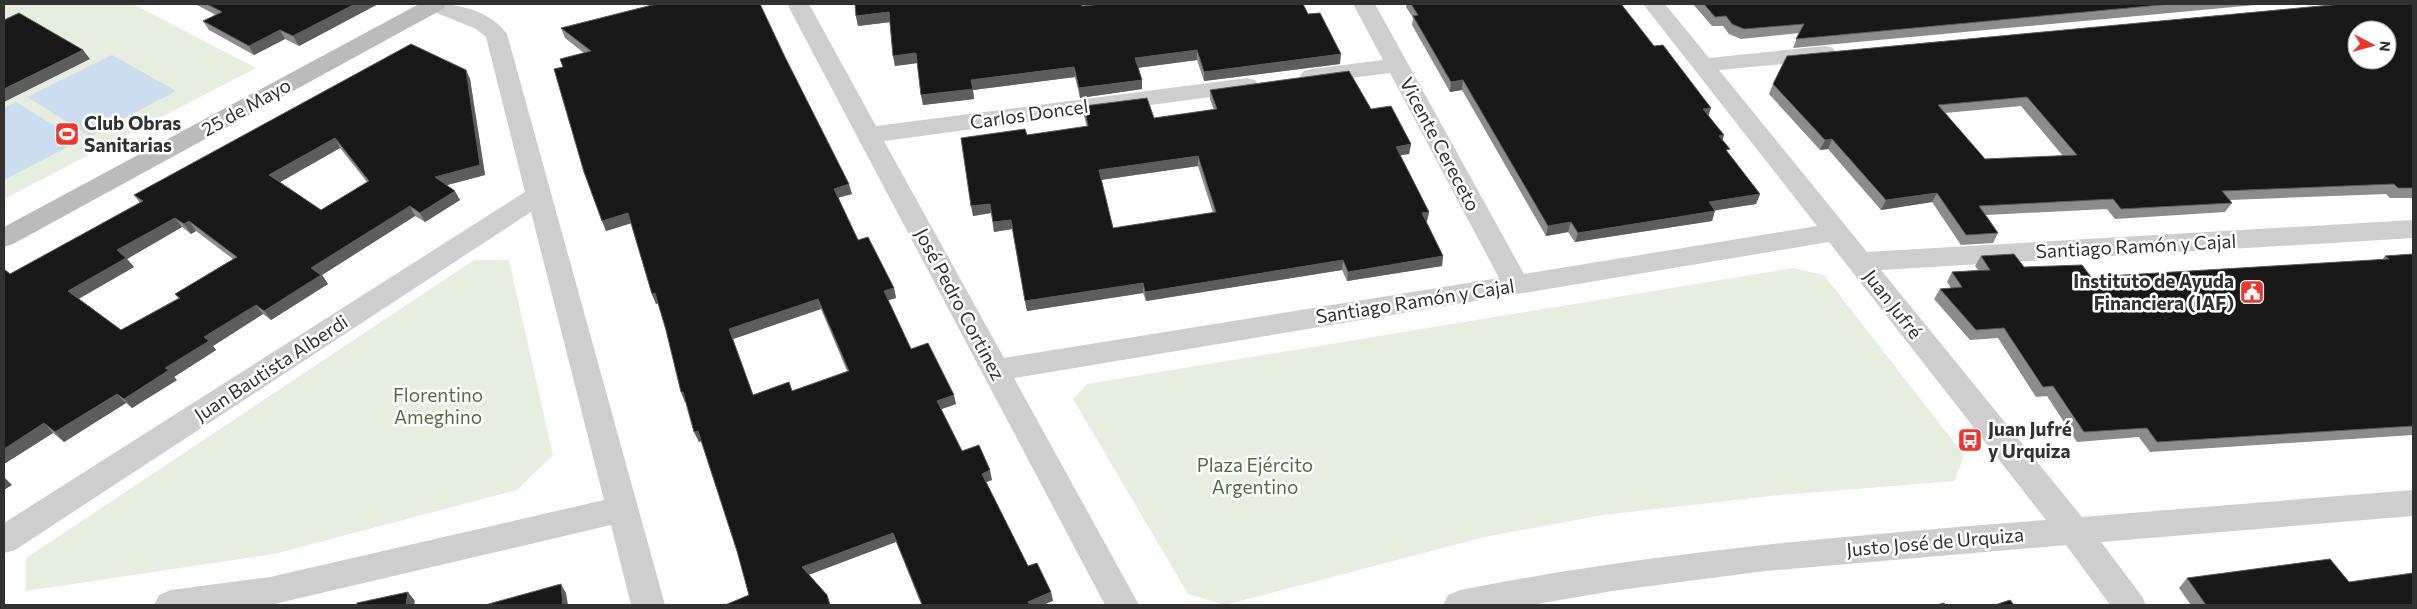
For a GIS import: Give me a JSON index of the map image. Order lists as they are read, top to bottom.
{
  "streets": {
    "street": [
      "25 de Mayo",
      "Carlos Doncel",
      "Vicente Cereceto",
      "Santiago Ramón y Cajal",
      "José Pedro Cortinez",
      "Juan Jufré",
      "Juan Bautista Alberdi",
      "Justo José de Urquiza"
    ]
  },
  "crossings": [
    ["Carlos Doncel", "Vicente Cereceto"],
    ["Carlos Doncel", "José Pedro Cortinez"],
    ["Vicente Cereceto", "Santiago Ramón y Cajal"],
    ["Santiago Ramón y Cajal", "José Pedro Cortinez"],
    ["Santiago Ramón y Cajal", "Juan Jufré"],
    ["Juan Jufré", "Justo José de Urquiza"]
  ],
  "parks": ["Florentino Ameghino", "Plaza Ejército Argentino"],
  "places": {
    "sports": ["Club Obras Sanitarias"],
    "public building": ["Instituto de Ayuda Financiera (IAF)"],
    "bus stop": ["Juan Jufré y Urquiza"]
  },
  "north": "right"
}
